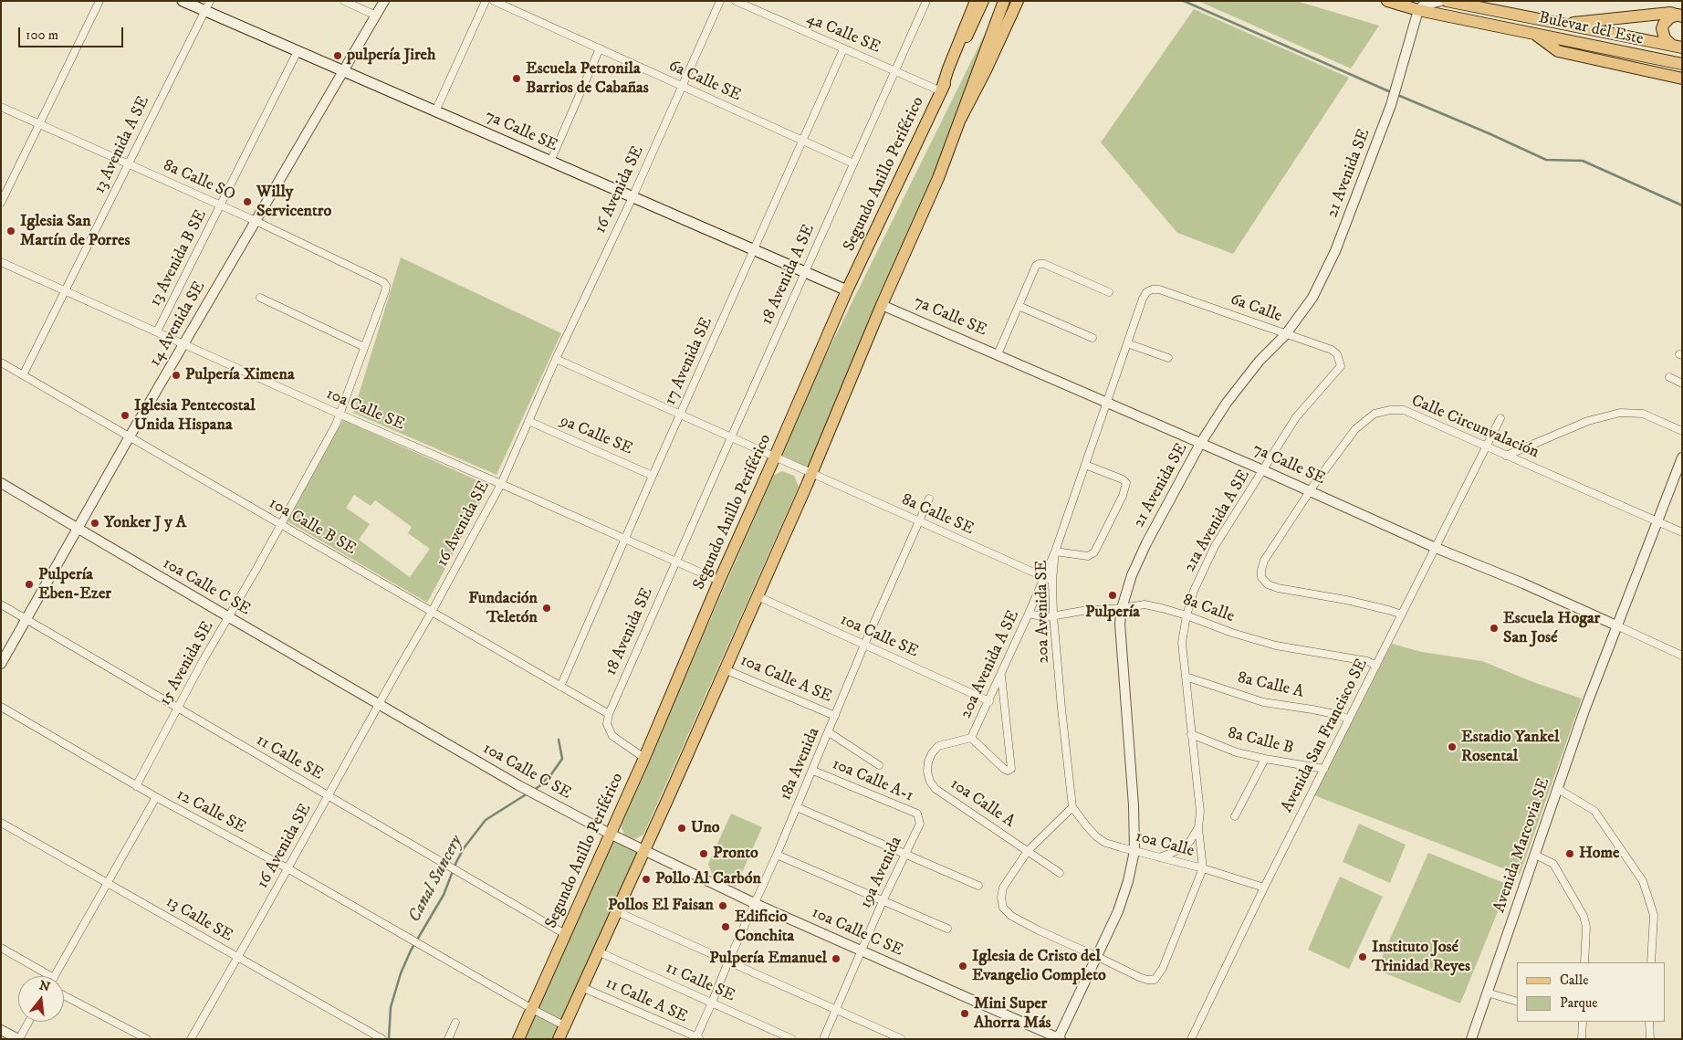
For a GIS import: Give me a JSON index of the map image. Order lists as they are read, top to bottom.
{
  "streets": {
    "main road": ["Bulevar del Este", "7a Calle SE", "Segundo Anillo Periférico"],
    "street": [
      "4a Calle SE",
      "6a Calle SE",
      "13 Avenida A SE",
      "21 Avenida SE",
      "8a Calle SO",
      "16 Avenida SE",
      "13 Avenida B SE",
      "18 Avenida A SE",
      "6a Calle",
      "14 Avenida SE",
      "17 Avenida SE",
      "10a Calle SE",
      "Calle Circunvalación",
      "9a Calle SE",
      "8a Calle SE",
      "21a Avenida A SE",
      "10a Calle B SE",
      "10a Calle C SE",
      "8a Calle",
      "20a Avenida SE",
      "18 Avenida SE",
      "15 Avenida SE",
      "20a Avenida A SE",
      "10a Calle A SE",
      "8a Calle A",
      "Avenida San Francisco SE",
      "8a Calle B",
      "11 Calle SE",
      "18a Avenida",
      "10a Calle A-1",
      "10a Calle A",
      "12 Calle SE",
      "10a Calle",
      "Avenida Marcovia SE",
      "19a Avenida",
      "13 Calle SE",
      "11 Calle A SE"
    ]
  },
  "crossings": [
    ["Bulevar del Este", "21 Avenida SE"],
    ["4a Calle SE", "Segundo Anillo Periférico"],
    ["4a Calle SE", "18 Avenida A SE"],
    ["4a Calle SE", "17 Avenida SE"],
    ["6a Calle SE", "16 Avenida SE"],
    ["6a Calle SE", "18 Avenida A SE"],
    ["6a Calle SE", "17 Avenida SE"],
    ["7a Calle SE", "13 Avenida A SE"],
    ["7a Calle SE", "21 Avenida SE"],
    ["7a Calle SE", "Segundo Anillo Periférico"],
    ["7a Calle SE", "16 Avenida SE"],
    ["7a Calle SE", "13 Avenida B SE"],
    ["7a Calle SE", "18 Avenida A SE"],
    ["7a Calle SE", "14 Avenida SE"],
    ["7a Calle SE", "17 Avenida SE"],
    ["7a Calle SE", "Calle Circunvalación"],
    ["7a Calle SE", "21a Avenida A SE"],
    ["7a Calle SE", "20a Avenida SE"],
    ["7a Calle SE", "Avenida San Francisco SE"],
    ["7a Calle SE", "Avenida Marcovia SE"],
    ["13 Avenida A SE", "8a Calle SO"],
    ["13 Avenida A SE", "10a Calle SE"],
    ["13 Avenida A SE", "10a Calle B SE"],
    ["21 Avenida SE", "6a Calle"],
    ["21 Avenida SE", "10a Calle C SE"],
    ["21 Avenida SE", "8a Calle"],
    ["21 Avenida SE", "10a Calle"],
    ["Segundo Anillo Periférico", "10a Calle SE"],
    ["Segundo Anillo Periférico", "8a Calle SE"],
    ["Segundo Anillo Periférico", "10a Calle C SE"],
    ["Segundo Anillo Periférico", "11 Calle SE"],
    ["Segundo Anillo Periférico", "12 Calle SE"],
    ["8a Calle SO", "13 Avenida B SE"],
    ["8a Calle SO", "14 Avenida SE"],
    ["8a Calle SO", "15 Avenida SE"],
    ["16 Avenida SE", "10a Calle SE"],
    ["16 Avenida SE", "9a Calle SE"],
    ["16 Avenida SE", "10a Calle B SE"],
    ["16 Avenida SE", "10a Calle C SE"],
    ["16 Avenida SE", "11 Calle SE"],
    ["16 Avenida SE", "12 Calle SE"],
    ["16 Avenida SE", "13 Calle SE"],
    ["13 Avenida B SE", "10a Calle SE"],
    ["18 Avenida A SE", "10a Calle SE"],
    ["18 Avenida A SE", "18 Avenida SE"],
    ["6a Calle", "21a Avenida A SE"],
    ["6a Calle", "20a Avenida SE"],
    ["14 Avenida SE", "10a Calle SE"],
    ["14 Avenida SE", "10a Calle B SE"],
    ["14 Avenida SE", "10a Calle C SE"],
    ["14 Avenida SE", "11 Calle SE"],
    ["17 Avenida SE", "10a Calle SE"],
    ["17 Avenida SE", "9a Calle SE"],
    ["17 Avenida SE", "10a Calle B SE"],
    ["10a Calle SE", "18 Avenida SE"],
    ["10a Calle SE", "15 Avenida SE"],
    ["10a Calle SE", "20a Avenida A SE"],
    ["10a Calle SE", "18a Avenida"],
    ["Calle Circunvalación", "Avenida San Francisco SE"],
    ["Calle Circunvalación", "Avenida Marcovia SE"],
    ["8a Calle SE", "20a Avenida SE"],
    ["8a Calle SE", "20a Avenida A SE"],
    ["8a Calle SE", "18a Avenida"],
    ["21a Avenida A SE", "8a Calle"],
    ["21a Avenida A SE", "8a Calle A"],
    ["21a Avenida A SE", "8a Calle B"],
    ["10a Calle B SE", "18 Avenida SE"],
    ["10a Calle B SE", "15 Avenida SE"],
    ["10a Calle C SE", "15 Avenida SE"],
    ["10a Calle C SE", "18a Avenida"],
    ["10a Calle C SE", "19a Avenida"],
    ["8a Calle", "20a Avenida SE"],
    ["8a Calle", "20a Avenida A SE"],
    ["8a Calle", "Avenida San Francisco SE"],
    ["20a Avenida SE", "20a Avenida A SE"],
    ["20a Avenida SE", "10a Calle"],
    ["15 Avenida SE", "11 Calle SE"],
    ["15 Avenida SE", "12 Calle SE"],
    ["20a Avenida A SE", "10a Calle A"],
    ["10a Calle A SE", "18a Avenida"],
    ["8a Calle A", "Avenida San Francisco SE"],
    ["Avenida San Francisco SE", "8a Calle B"],
    ["Avenida San Francisco SE", "10a Calle"],
    ["11 Calle SE", "18a Avenida"],
    ["18a Avenida", "10a Calle A-1"],
    ["18a Avenida", "11 Calle A SE"],
    ["10a Calle A-1", "19a Avenida"]
  ],
  "water": ["Canal Suncery"],
  "places": [
    "pulpería Jireh",
    "Escuela Petronila Barrios de Cabañas",
    "Willy Servicentro",
    "Iglesia San Martín de Porres",
    "Pulpería Ximena",
    "Iglesia Pentecostal Unida Hispana",
    "Yonker J y A",
    "Pulpería Eben-Ezer",
    "Pulpería",
    "Fundación Teletón",
    "Escuela Hogar San José",
    "Estadio Yankel Rosental",
    "Uno",
    "Pronto",
    "Home",
    "Pollo Al Carbón",
    "Pollos El Faisan",
    "Edificio Conchita",
    "Instituto José Trinidad Reyes",
    "Pulpería Emanuel",
    "Iglesia de Cristo del Evangelio Completo",
    "Mini Super Ahorra Más"
  ],
  "legend": ["Calle", "Parque"],
  "scale_bar": "100 m",
  "north": "top"
}
